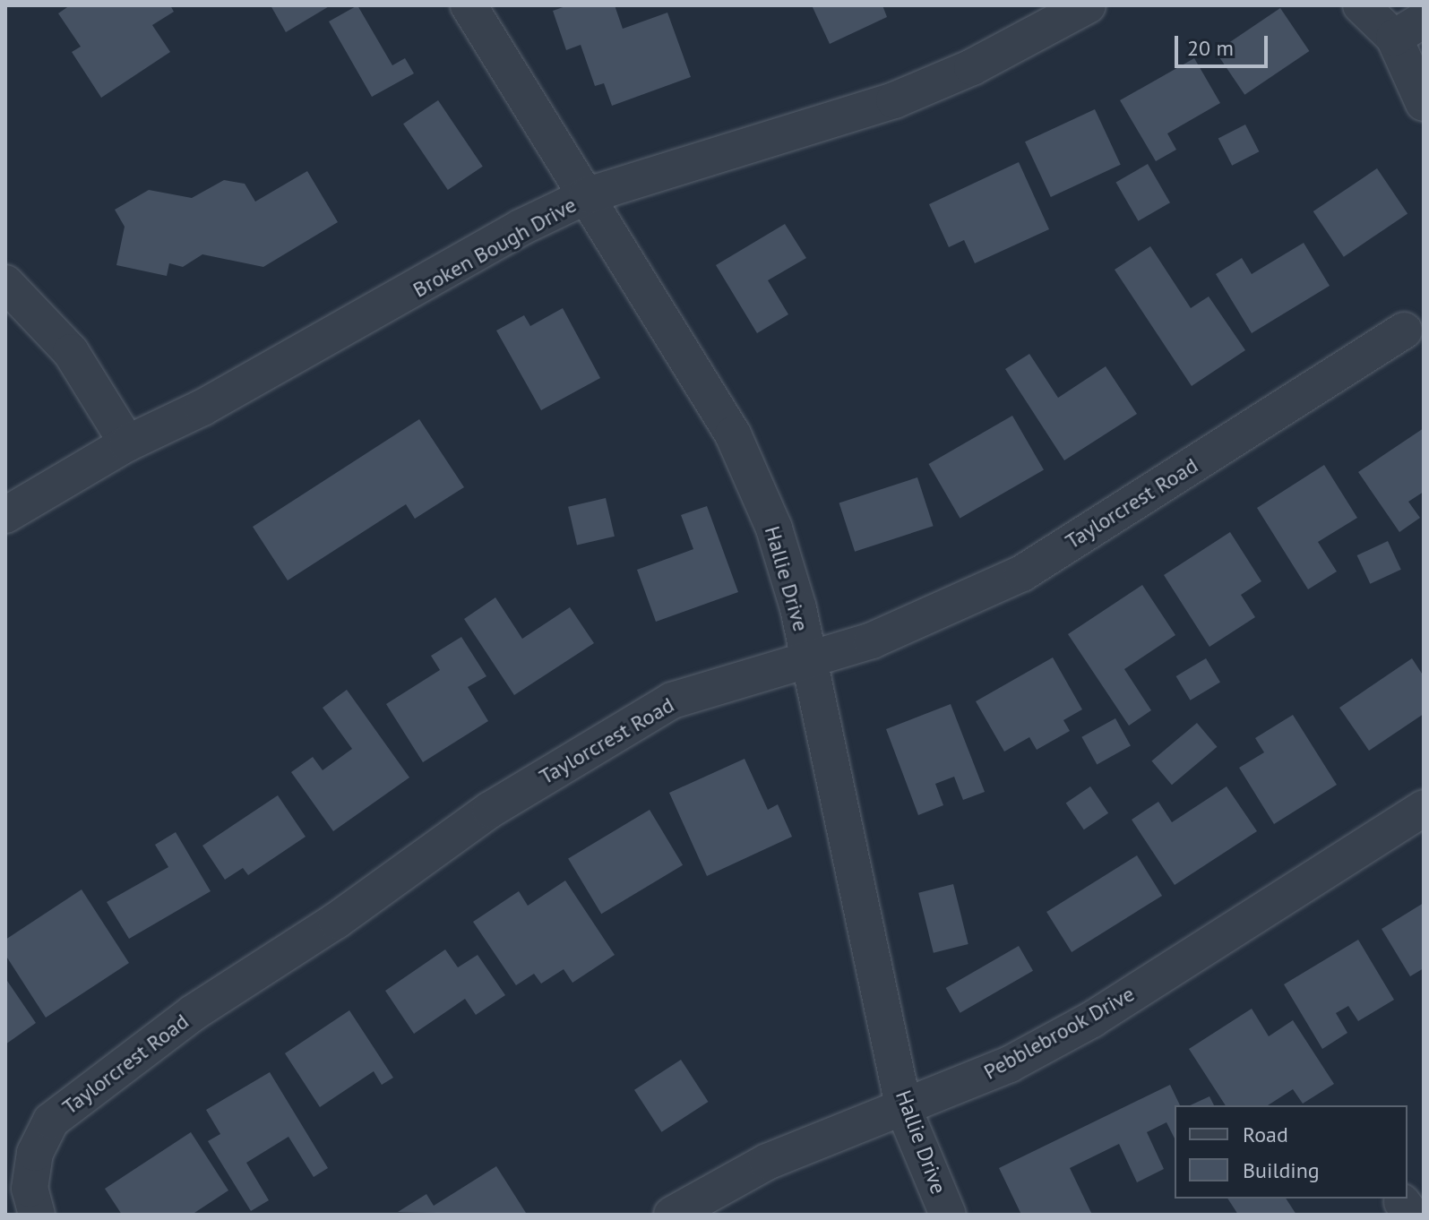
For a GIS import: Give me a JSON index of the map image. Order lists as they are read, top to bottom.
{
  "streets": {
    "street": [
      "Broken Bough Drive",
      "Taylorcrest Road",
      "Hallie Drive",
      "Pebblebrook Drive"
    ]
  },
  "crossings": [
    ["Broken Bough Drive", "Hallie Drive"],
    ["Taylorcrest Road", "Hallie Drive"],
    ["Hallie Drive", "Pebblebrook Drive"]
  ],
  "legend": ["Road", "Building"],
  "scale_bar": "20 m"
}
